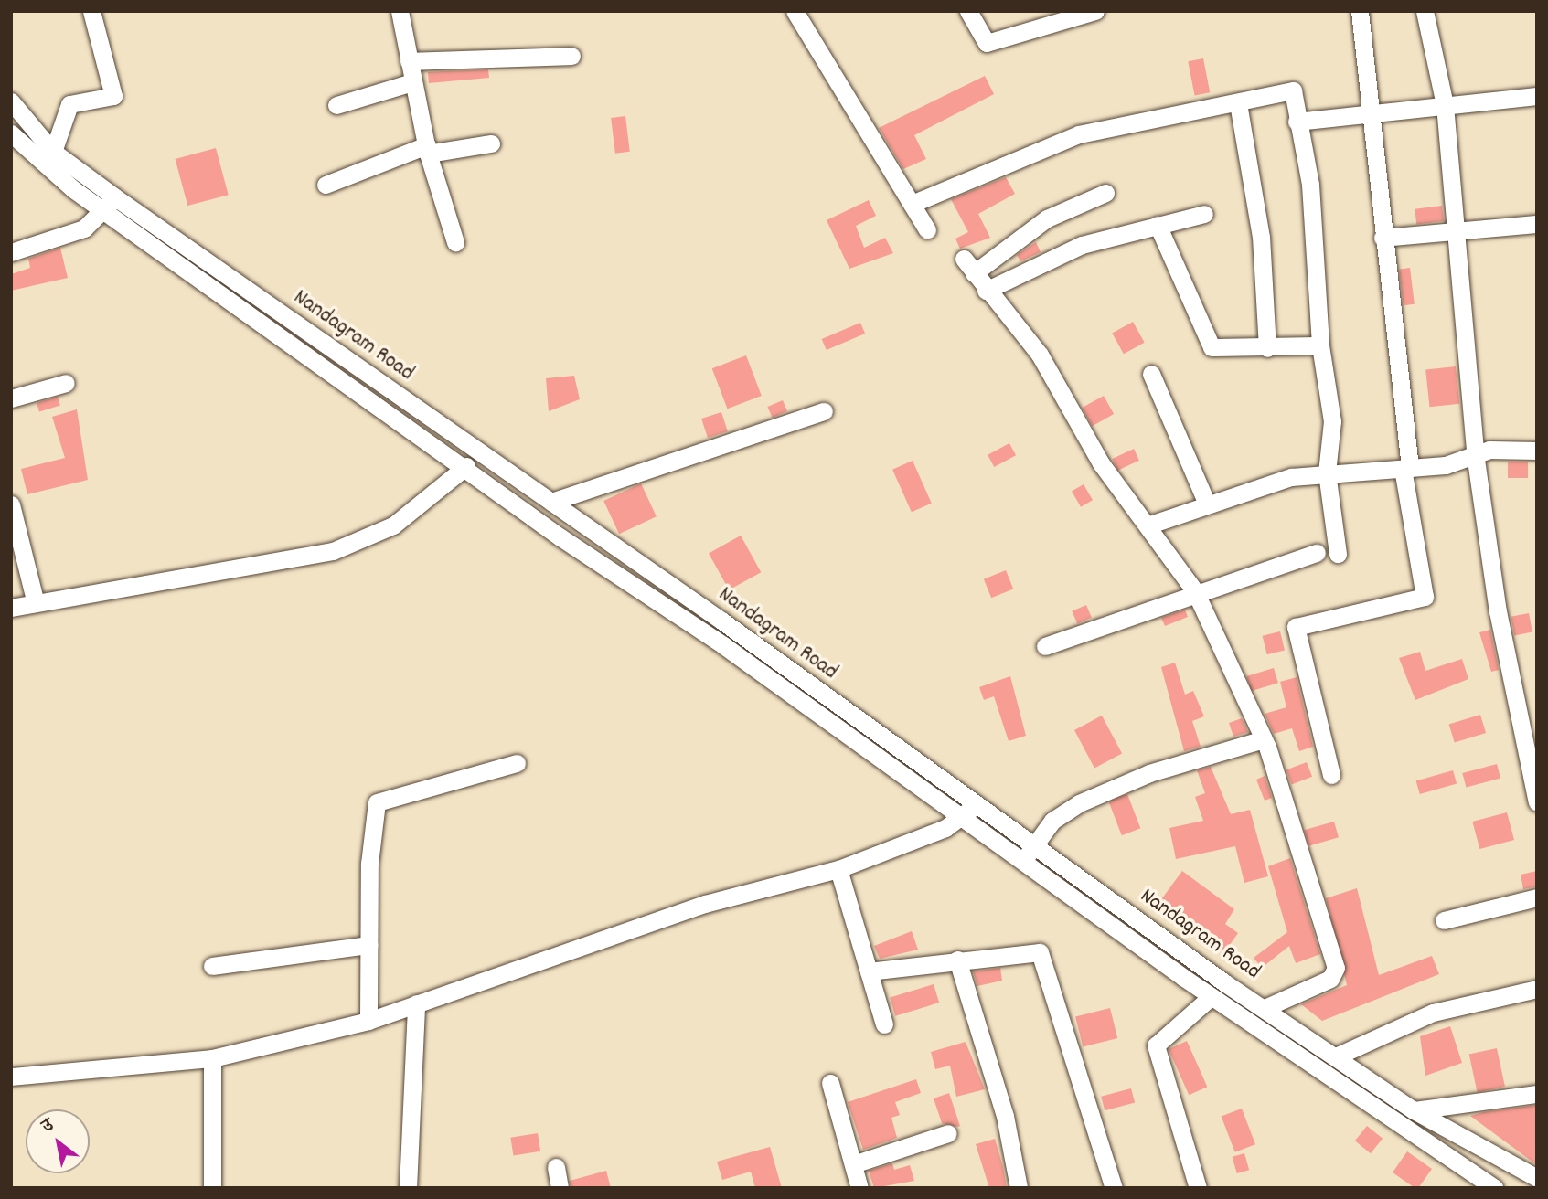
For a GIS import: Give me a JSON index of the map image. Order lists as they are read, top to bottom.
{
  "streets": {
    "street": ["Nandagram Road"]
  },
  "north": "top left"
}
